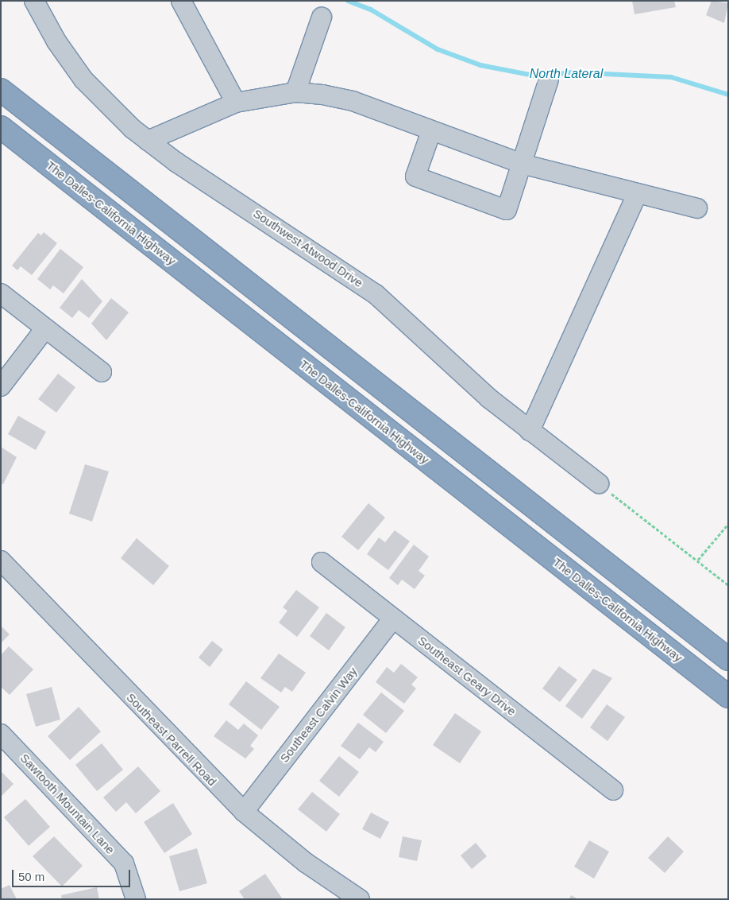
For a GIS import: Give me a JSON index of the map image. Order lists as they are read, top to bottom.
{
  "streets": {
    "highway": ["The Dalles-California Highway"],
    "street": [
      "Southwest Atwood Drive",
      "Southeast Geary Drive",
      "Southeast Calvin Way",
      "Southeast Parrell Road",
      "Sawtooth Mountain Lane"
    ]
  },
  "crossings": [
    ["Southeast Geary Drive", "Southeast Calvin Way"],
    ["Southeast Calvin Way", "Southeast Parrell Road"]
  ],
  "water": ["North Lateral"],
  "scale_bar": "50 m"
}
